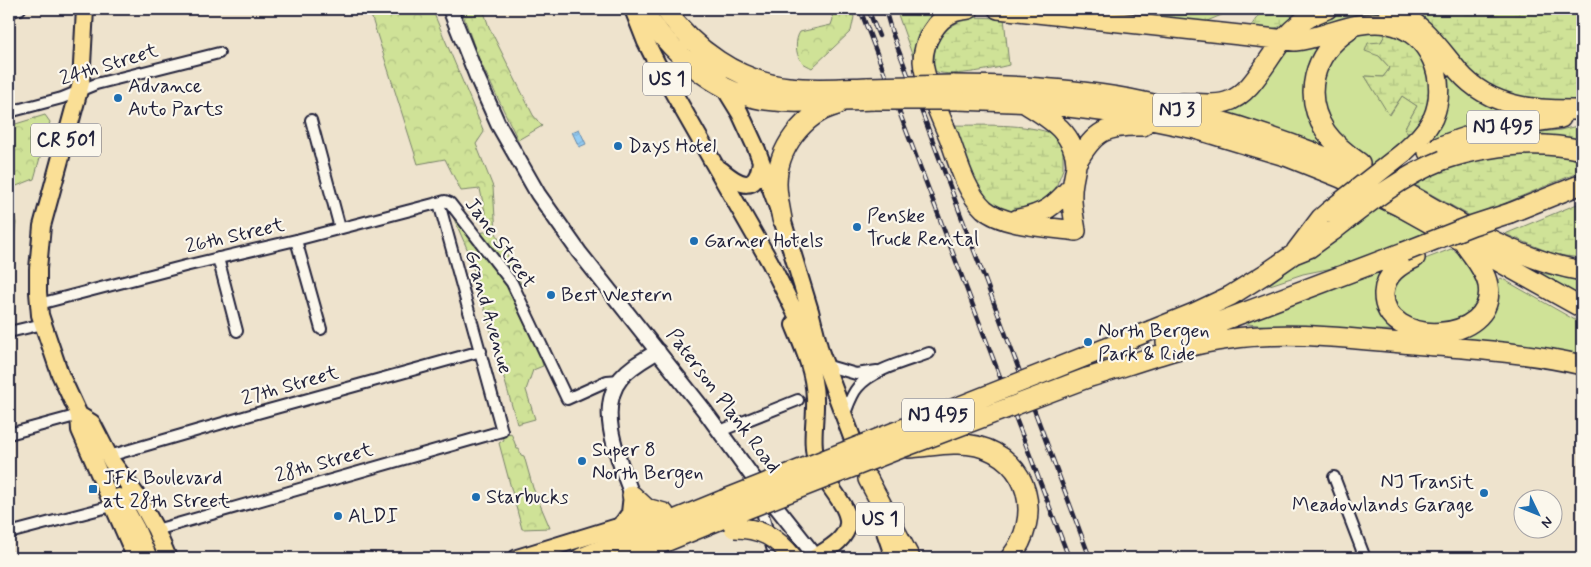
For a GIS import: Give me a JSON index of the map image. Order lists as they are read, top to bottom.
{
  "streets": {
    "highway": ["US 1", "NJ 3", "NJ 495"],
    "main road": ["CR 501", "Paterson Plank Road"],
    "street": [
      "24th Street",
      "26th Street",
      "Jane Street",
      "Grand Avenue",
      "27th Street",
      "28th Street"
    ]
  },
  "crossings": [
    ["24th Street", "CR 501"],
    ["US 1", "NJ 3"],
    ["CR 501", "26th Street"],
    ["CR 501", "27th Street"],
    ["CR 501", "28th Street"],
    ["26th Street", "Jane Street"],
    ["26th Street", "Grand Avenue"],
    ["Jane Street", "Grand Avenue"],
    ["Grand Avenue", "27th Street"],
    ["Grand Avenue", "28th Street"]
  ],
  "places": {
    "other": [
      "Advance Auto Parts",
      "Days Hotel",
      "Penske Truck Rental",
      "Garner Hotels",
      "Best Western",
      "North Bergen Park & Ride",
      "Super 8 North Bergen",
      "NJ Transit Meadowlands Garage",
      "Starbucks",
      "ALDI"
    ],
    "transit": ["JFK Boulevard at 28th Street"]
  },
  "north": "bottom right"
}
